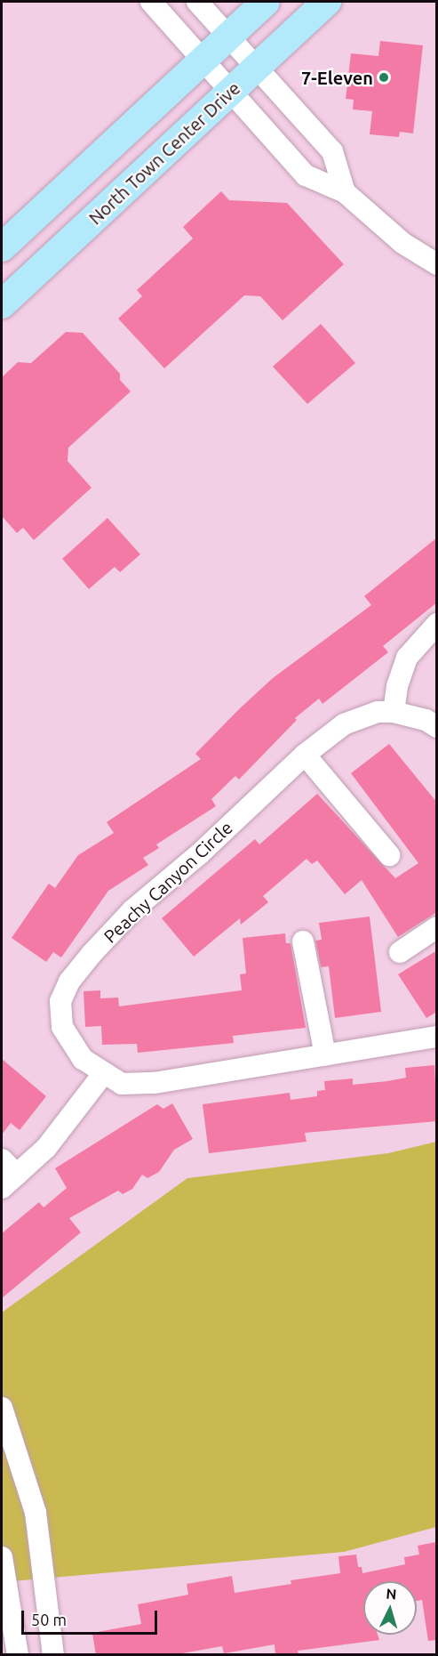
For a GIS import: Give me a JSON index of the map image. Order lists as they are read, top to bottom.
{
  "streets": {
    "main road": ["North Town Center Drive"],
    "street": ["Peachy Canyon Circle"]
  },
  "places": ["7-Eleven"],
  "scale_bar": "50 m",
  "north": "top"
}
